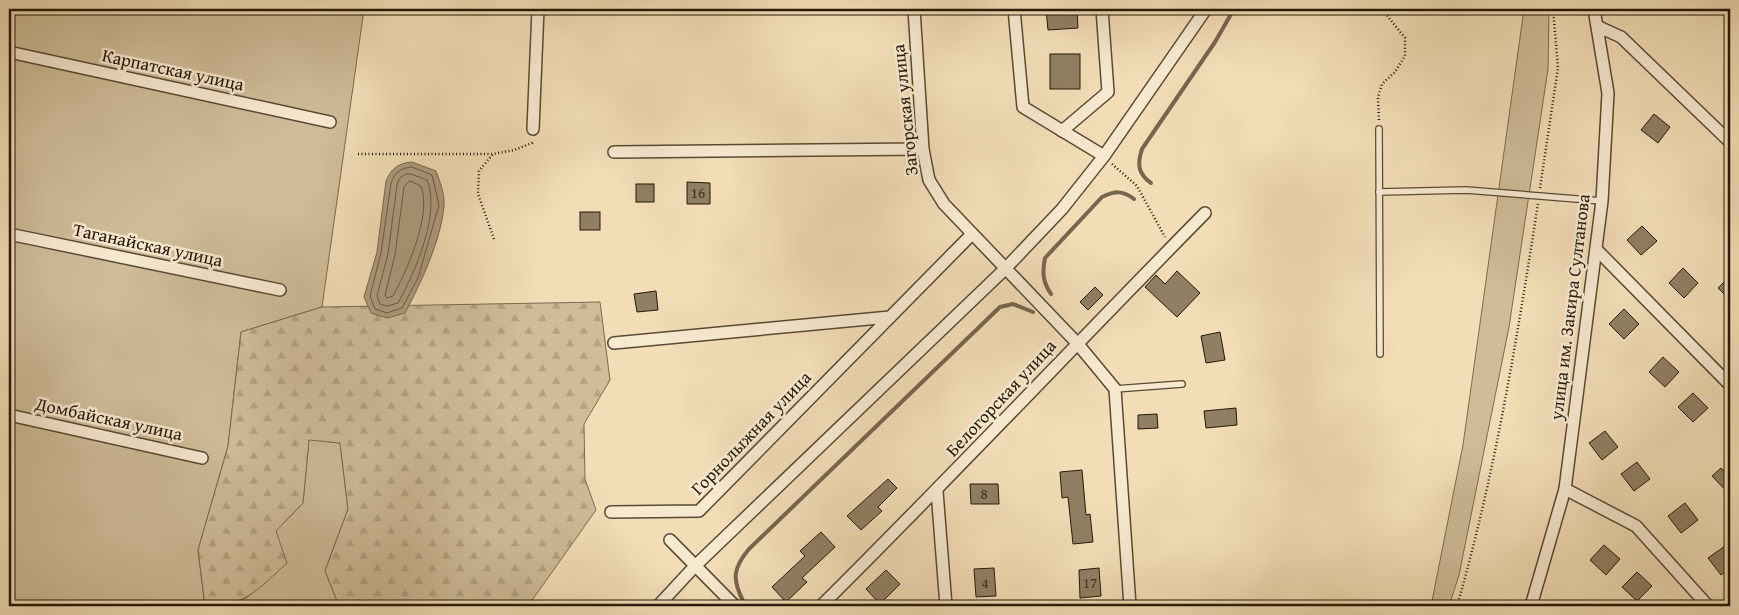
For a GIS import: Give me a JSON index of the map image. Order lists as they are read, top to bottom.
{
  "streets": {
    "street": [
      "Карпатская улица",
      "Загорская улица",
      "Таганайская улица",
      "улица им. Закира Султанова",
      "Белогорская улица",
      "Домбайская улица",
      "Горнолыжная улица"
    ]
  },
  "crossings": [
    ["Загорская улица", "Белогорская улица"],
    ["Загорская улица", "Горнолыжная улица"]
  ],
  "house_numbers": [
    "16",
    "8",
    "4",
    "17"
  ]
}
